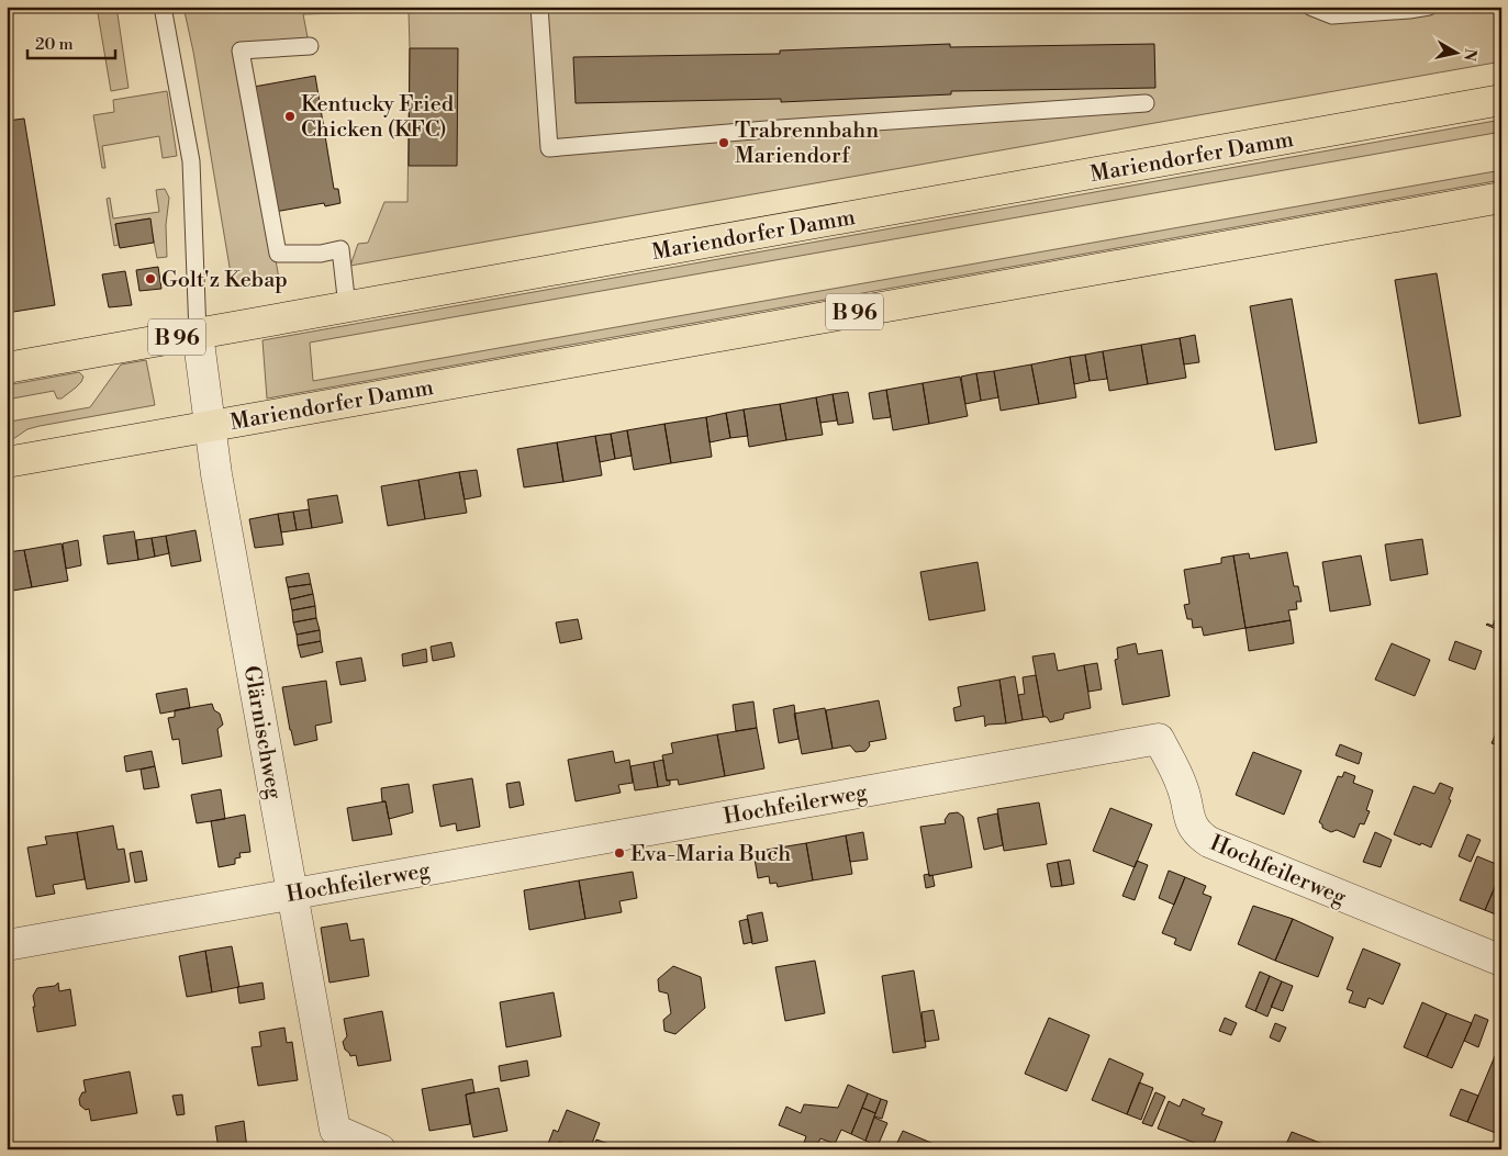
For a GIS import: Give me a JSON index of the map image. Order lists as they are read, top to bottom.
{
  "streets": {
    "main road": ["Mariendorfer Damm", "B 96"],
    "street": ["Glärnischweg", "Hochfeilerweg"]
  },
  "crossings": [
    ["Mariendorfer Damm", "Glärnischweg"],
    ["Glärnischweg", "Hochfeilerweg"]
  ],
  "places": [
    "Kentucky Fried Chicken (KFC)",
    "Trabrennbahn Mariendorf",
    "Golt'z Kebap",
    "Eva-Maria Buch"
  ],
  "scale_bar": "20 m",
  "north": "right"
}
